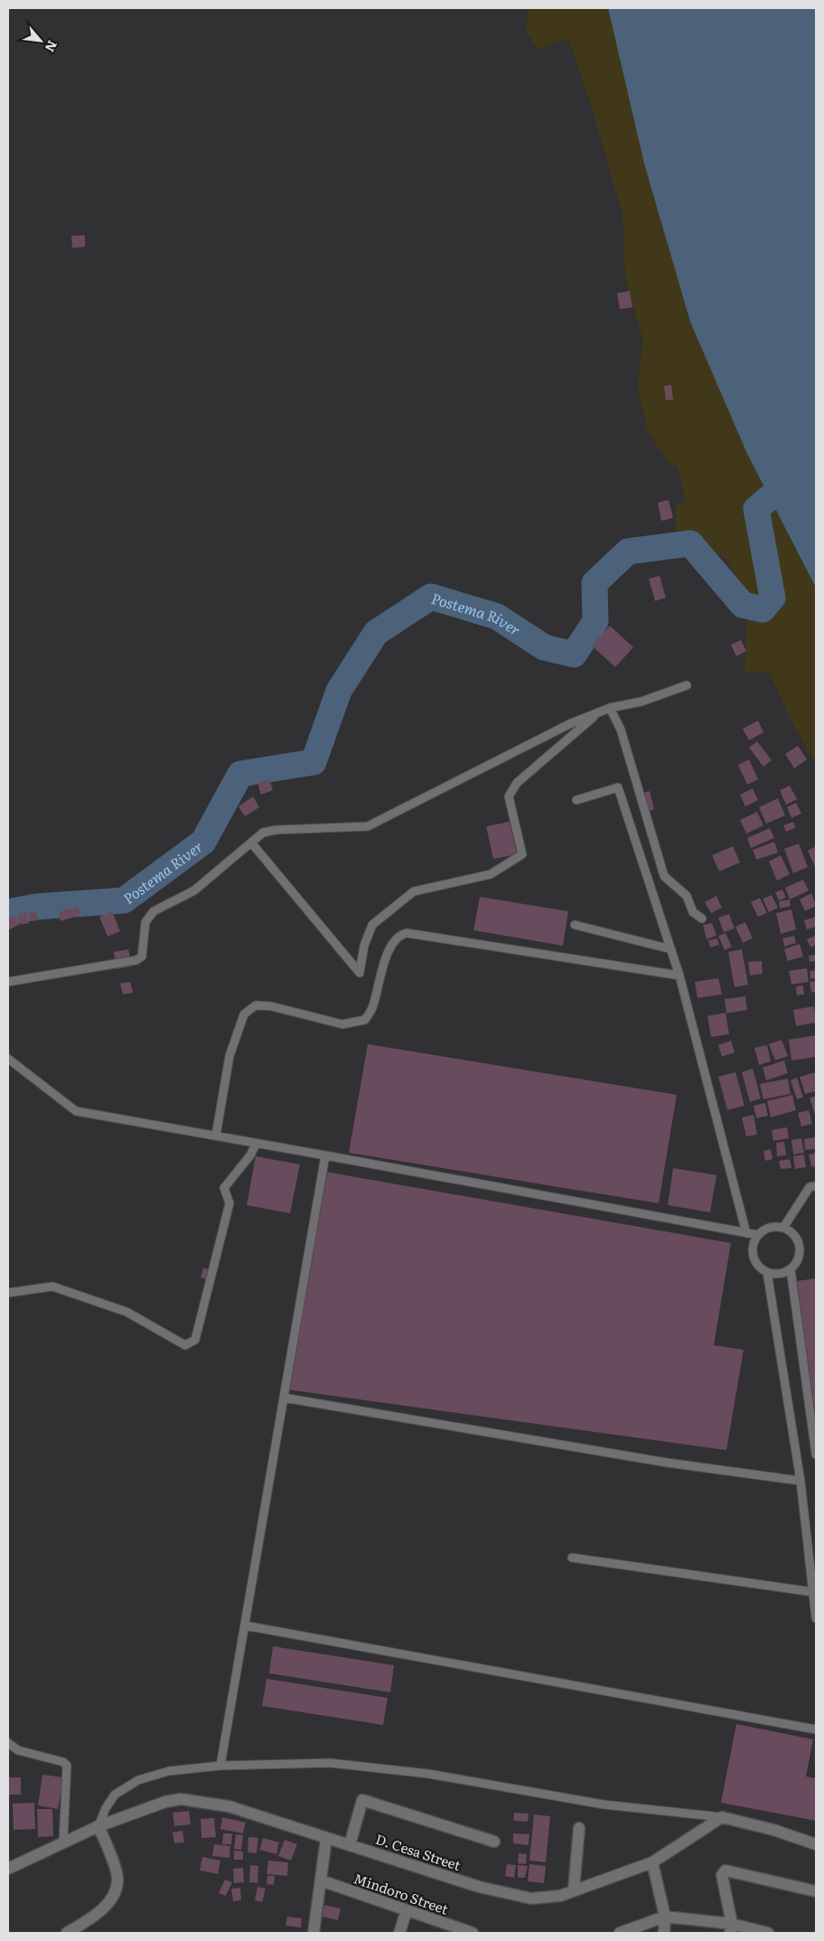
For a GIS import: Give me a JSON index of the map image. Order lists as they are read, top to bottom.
{
  "streets": {
    "street": ["D. Cesa Street", "Mindoro Street"]
  },
  "water": ["Postema River"],
  "north": "bottom right"
}
